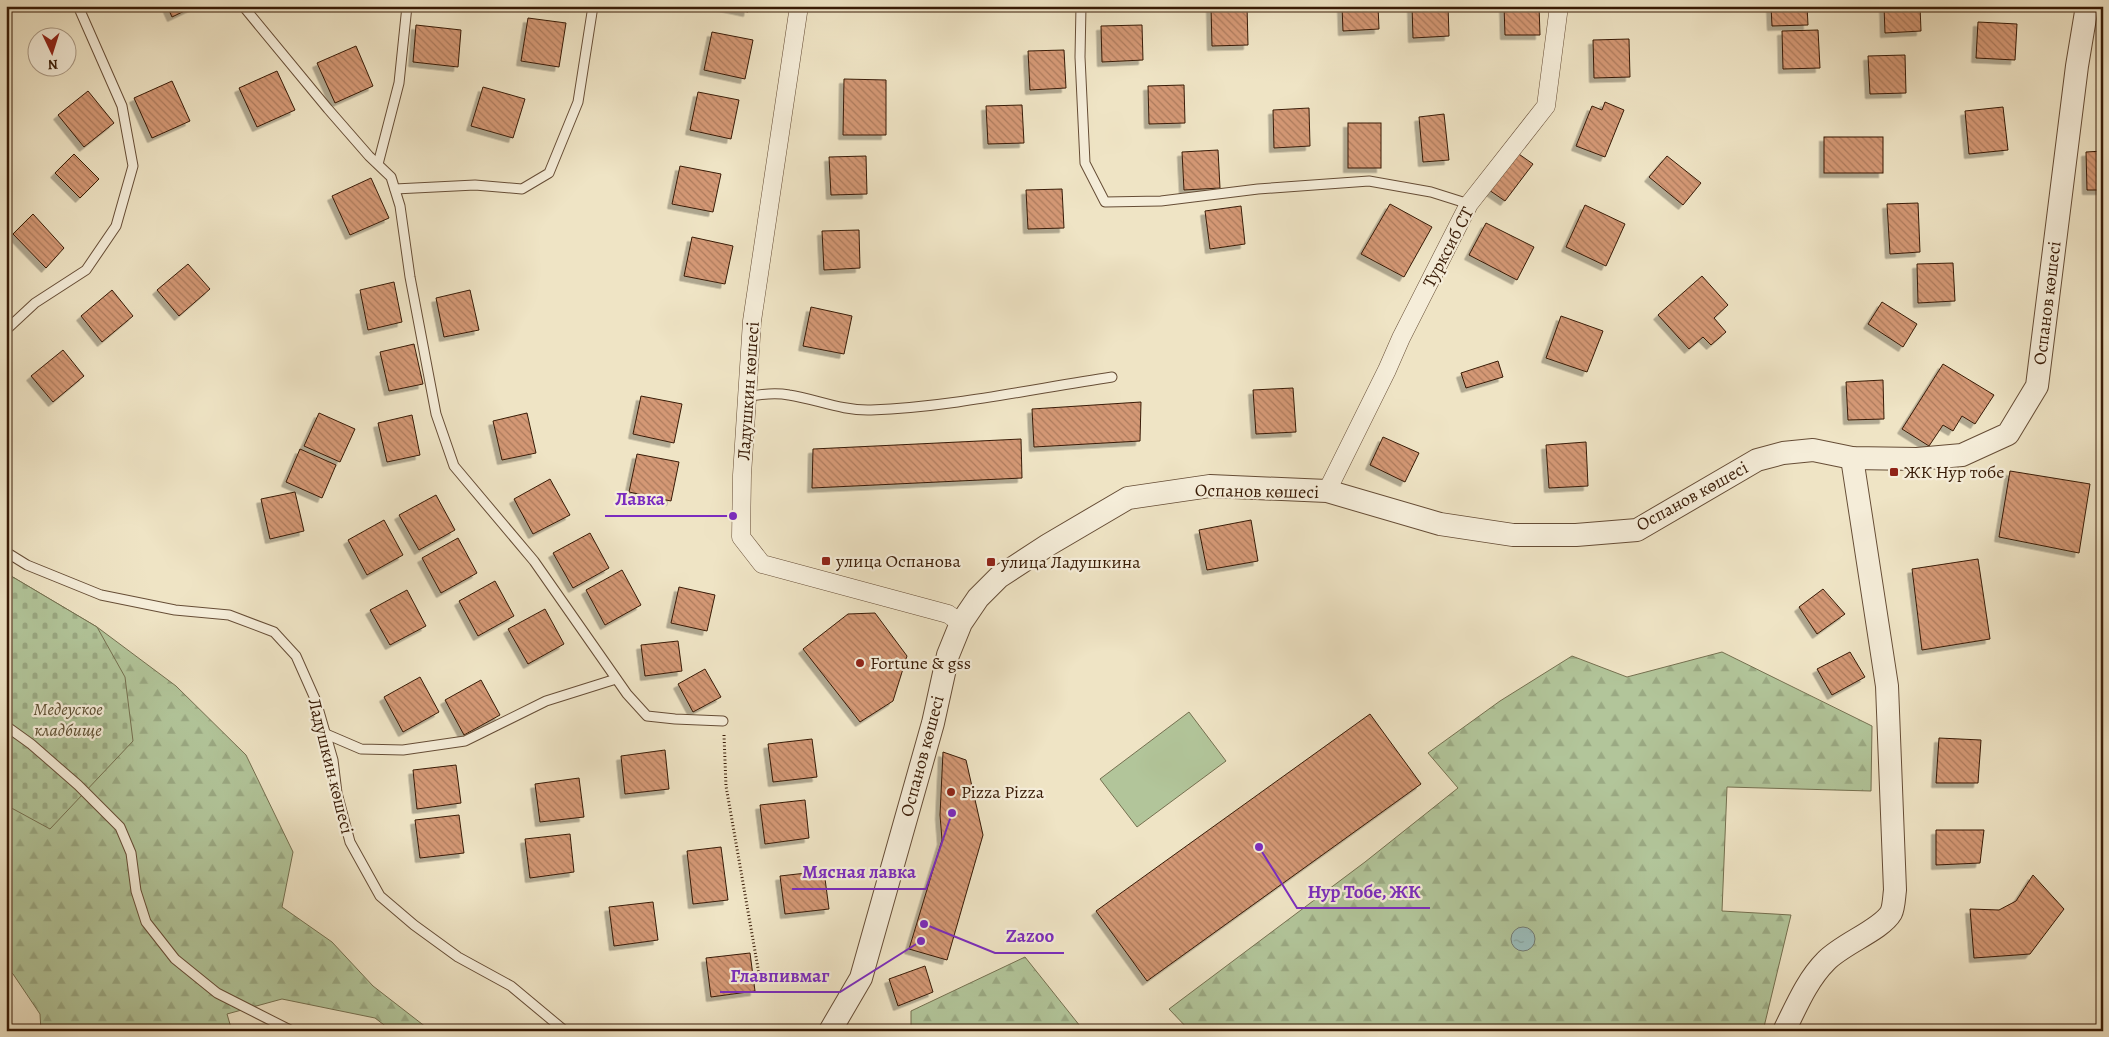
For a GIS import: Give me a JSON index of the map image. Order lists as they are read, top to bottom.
{
  "streets": {
    "street": ["Турксиб СТ", "Оспанов көшесі", "Ладушкин көшесі"]
  },
  "crossings": [
    ["Турксиб СТ", "Оспанов көшесі"],
    ["Оспанов көшесі", "Ладушкин көшесі"]
  ],
  "parks": ["Медеуское кладбище"],
  "places": {
    "transit": ["ЖК Нур тобе", "улица Оспанова", "улица Ладушкина"],
    "other": [
      "Лавка",
      "Fortune & gss",
      "Pizza Pizza",
      "Мясная лавка",
      "Нур Тобе, ЖК",
      "Zazoo",
      "Главпивмаг"
    ]
  },
  "north": "bottom"
}
